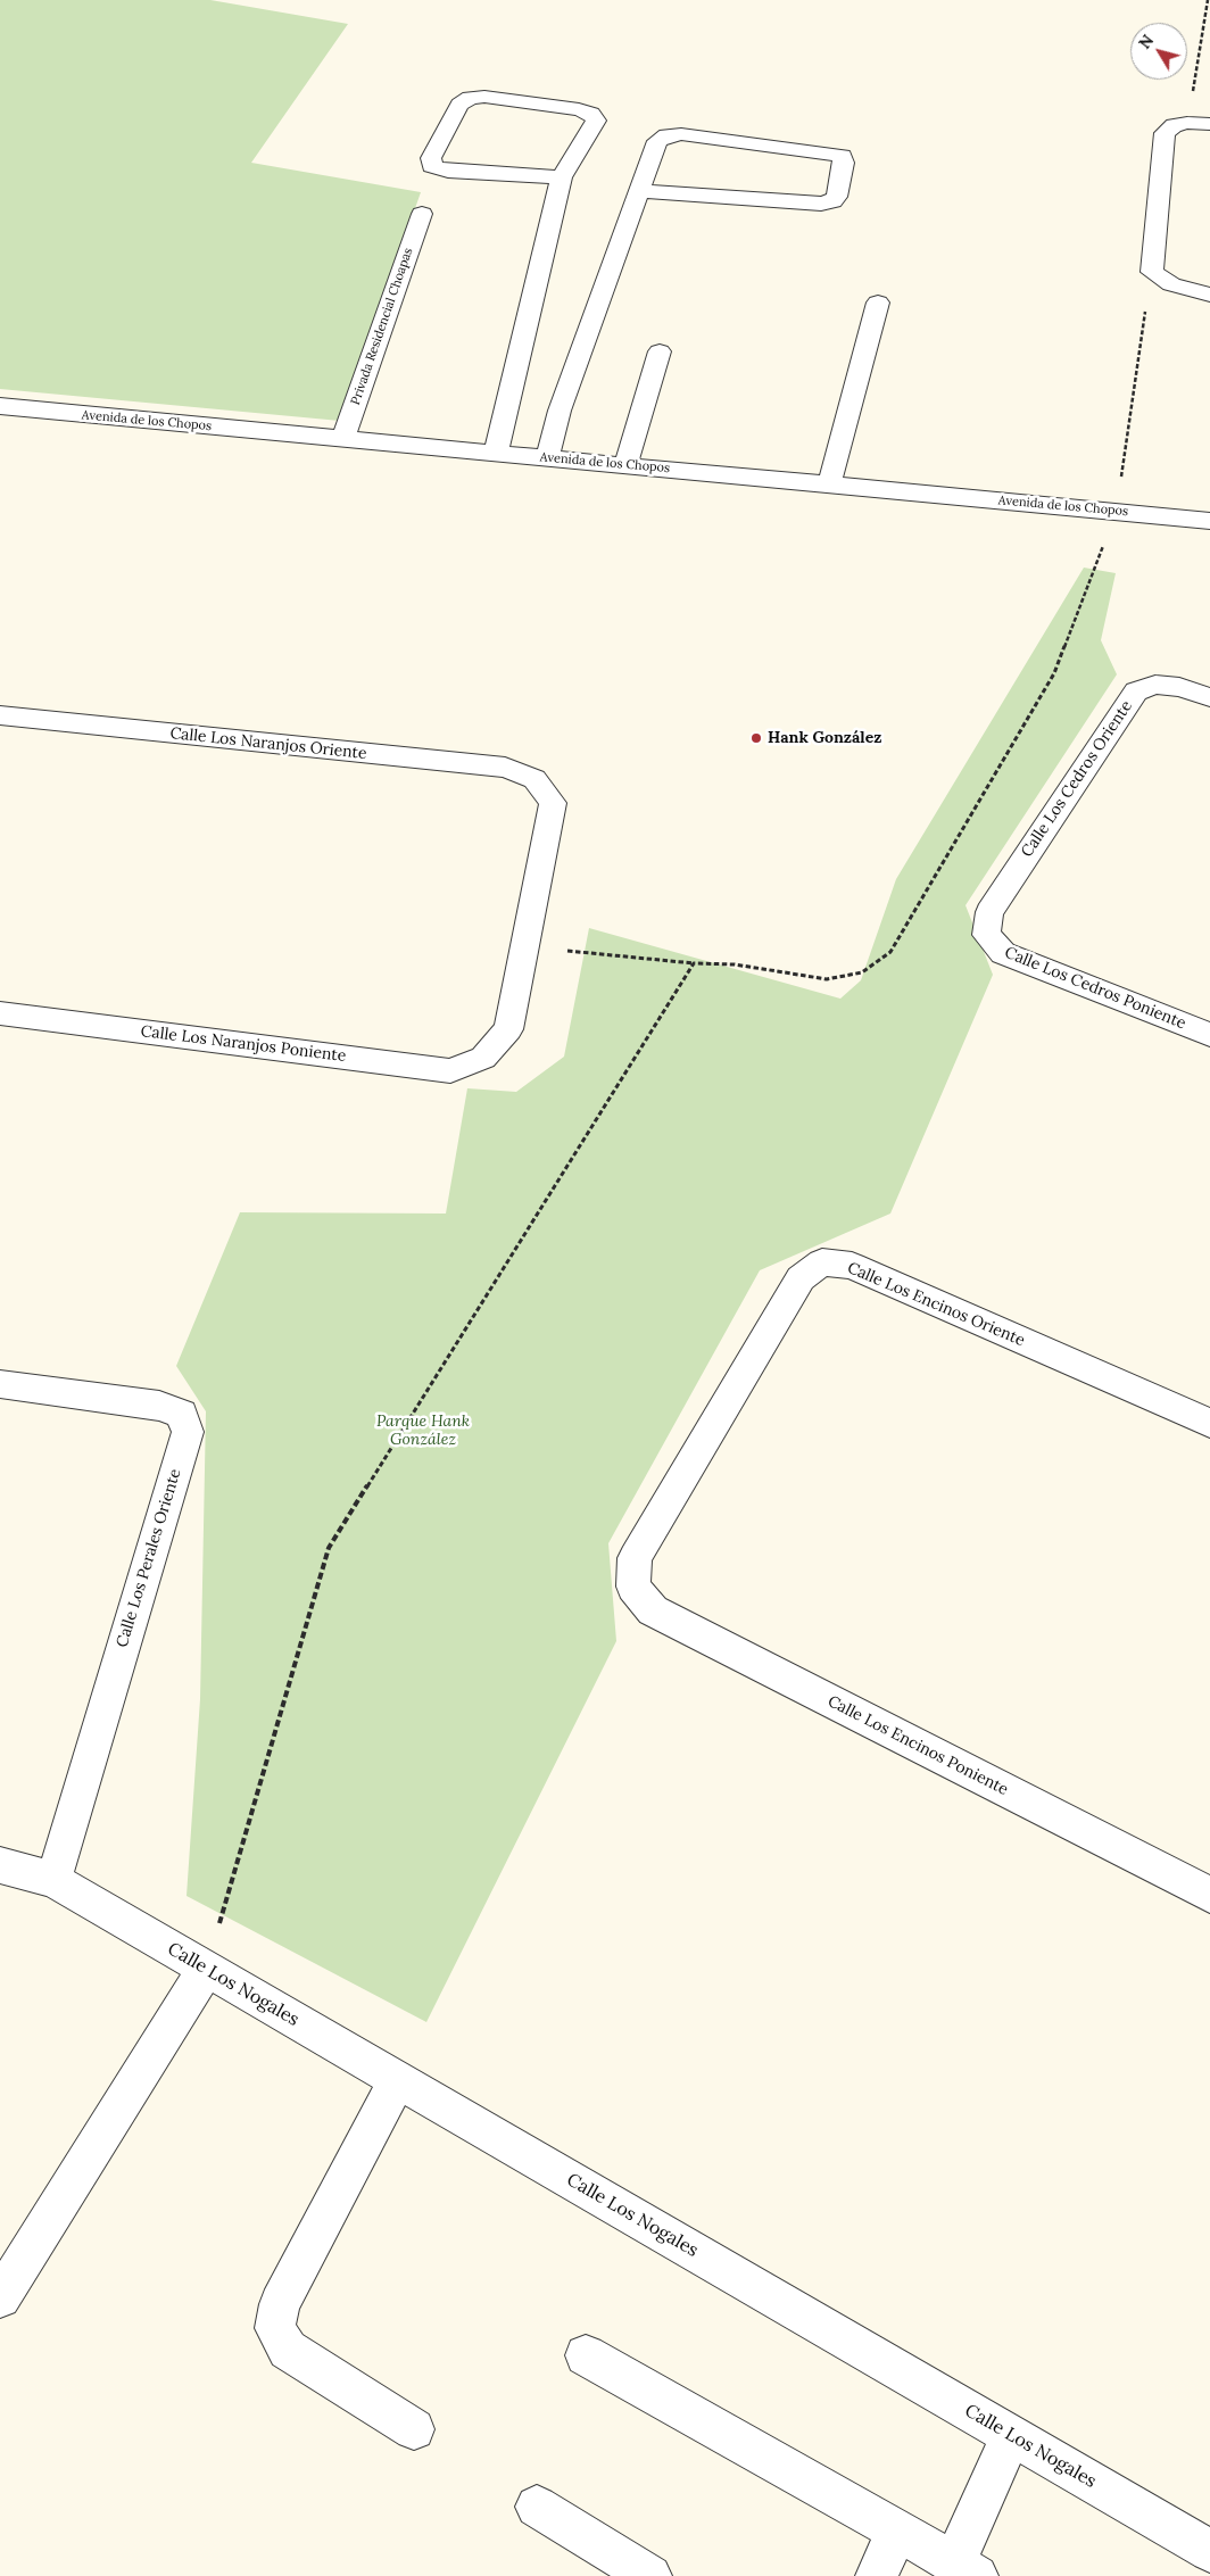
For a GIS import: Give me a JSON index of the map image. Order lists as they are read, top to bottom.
{
  "streets": {
    "street": [
      "Privada Residencial Choapas",
      "Avenida de los Chopos",
      "Calle Los Naranjos Oriente",
      "Calle Los Cedros Oriente",
      "Calle Los Cedros Poniente",
      "Calle Los Naranjos Poniente",
      "Calle Los Encinos Oriente",
      "Calle Los Perales Oriente",
      "Calle Los Encinos Poniente",
      "Calle Los Nogales"
    ]
  },
  "crossings": [
    ["Privada Residencial Choapas", "Avenida de los Chopos"],
    ["Calle Los Naranjos Oriente", "Calle Los Naranjos Poniente"],
    ["Calle Los Cedros Oriente", "Calle Los Cedros Poniente"],
    ["Calle Los Encinos Oriente", "Calle Los Encinos Poniente"],
    ["Calle Los Perales Oriente", "Calle Los Nogales"]
  ],
  "parks": ["Parque Hank González"],
  "places": ["Hank González"],
  "north": "top left"
}
